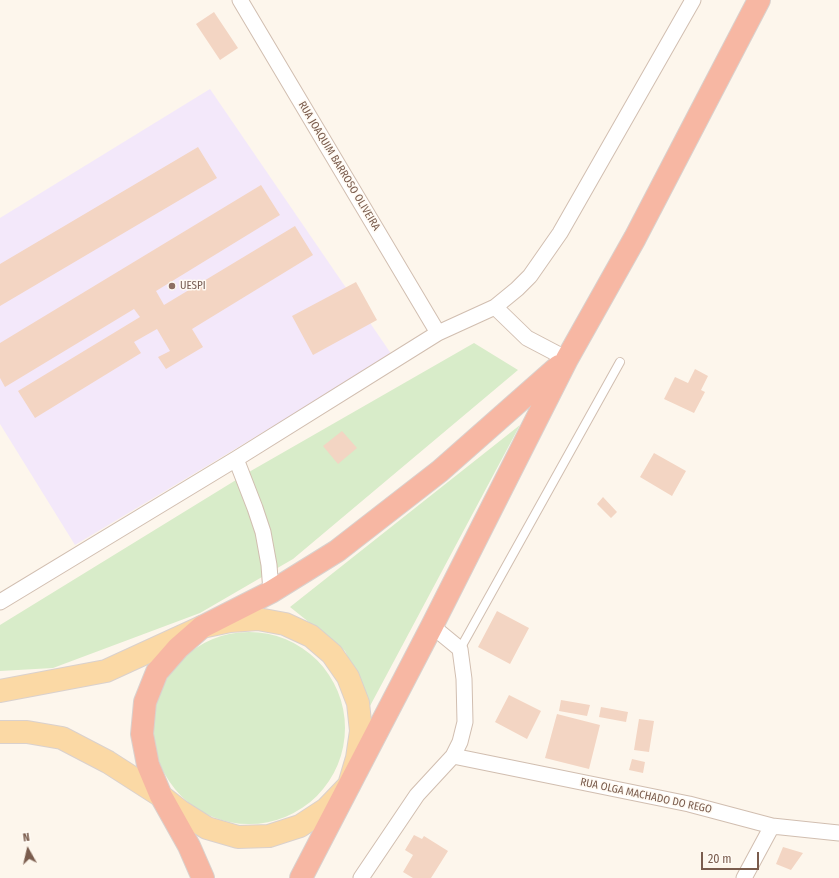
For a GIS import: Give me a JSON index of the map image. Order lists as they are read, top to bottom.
{
  "streets": {
    "street": ["RUA JOAQUIM BARROSO OLIVEIRA", "RUA OLGA MACHADO DO REGO"]
  },
  "places": ["UESPI"],
  "scale_bar": "20 m",
  "north": "top"
}
